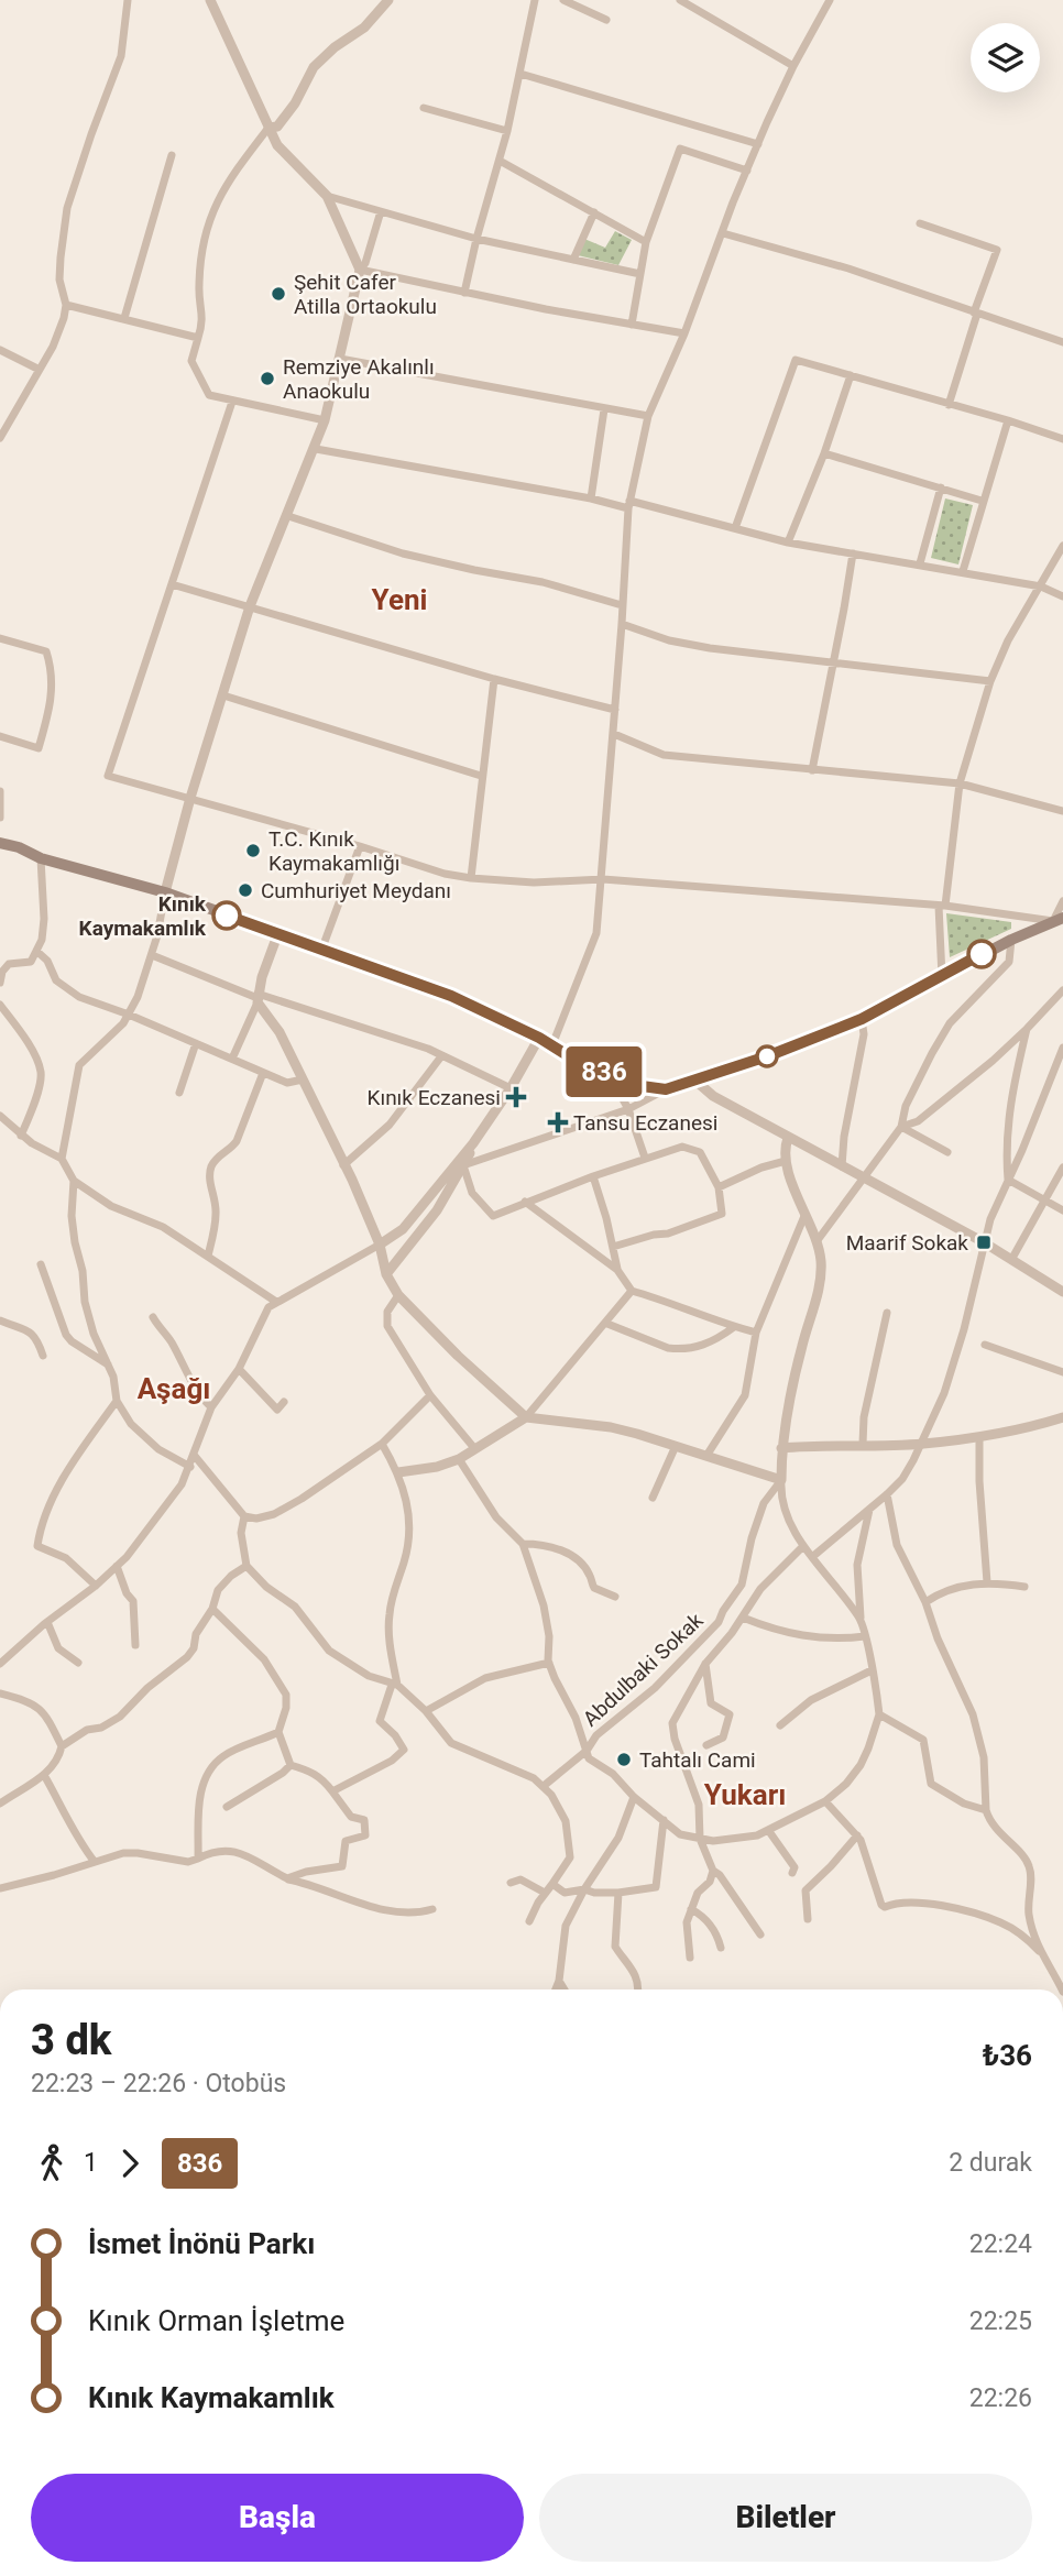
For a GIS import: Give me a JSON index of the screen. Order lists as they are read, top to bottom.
{
  "streets": {
    "street": ["Abdulbaki Sokak"]
  },
  "districts": ["Yeni", "Aşağı", "Yukarı"],
  "places": {
    "other": [
      "Şehit Cafer Atilla Ortaokulu",
      "Remziye Akalınlı Anaokulu",
      "T.C. Kınık Kaymakamlığı",
      "Cumhuriyet Meydanı",
      "Kınık Kaymakamlık",
      "Tahtalı Cami"
    ],
    "health": ["Kınık Eczanesi", "Tansu Eczanesi"],
    "transit": ["Maarif Sokak"]
  },
  "lines": ["bus line 836"],
  "page": {
    "on_map": "836",
    "heading": ["3 dk", "22:23 – 22:26 · Otobüs", "₺36"],
    "legs": ["1", "836", "2 durak"],
    "list": [
      {
        "name": "İsmet İnönü Parkı",
        "value": "22:24"
      },
      {
        "name": "Kınık Orman İşletme",
        "value": "22:25"
      },
      {
        "name": "Kınık Kaymakamlık",
        "value": "22:26"
      }
    ],
    "buttons": ["Başla", "Biletler"]
  }
}
